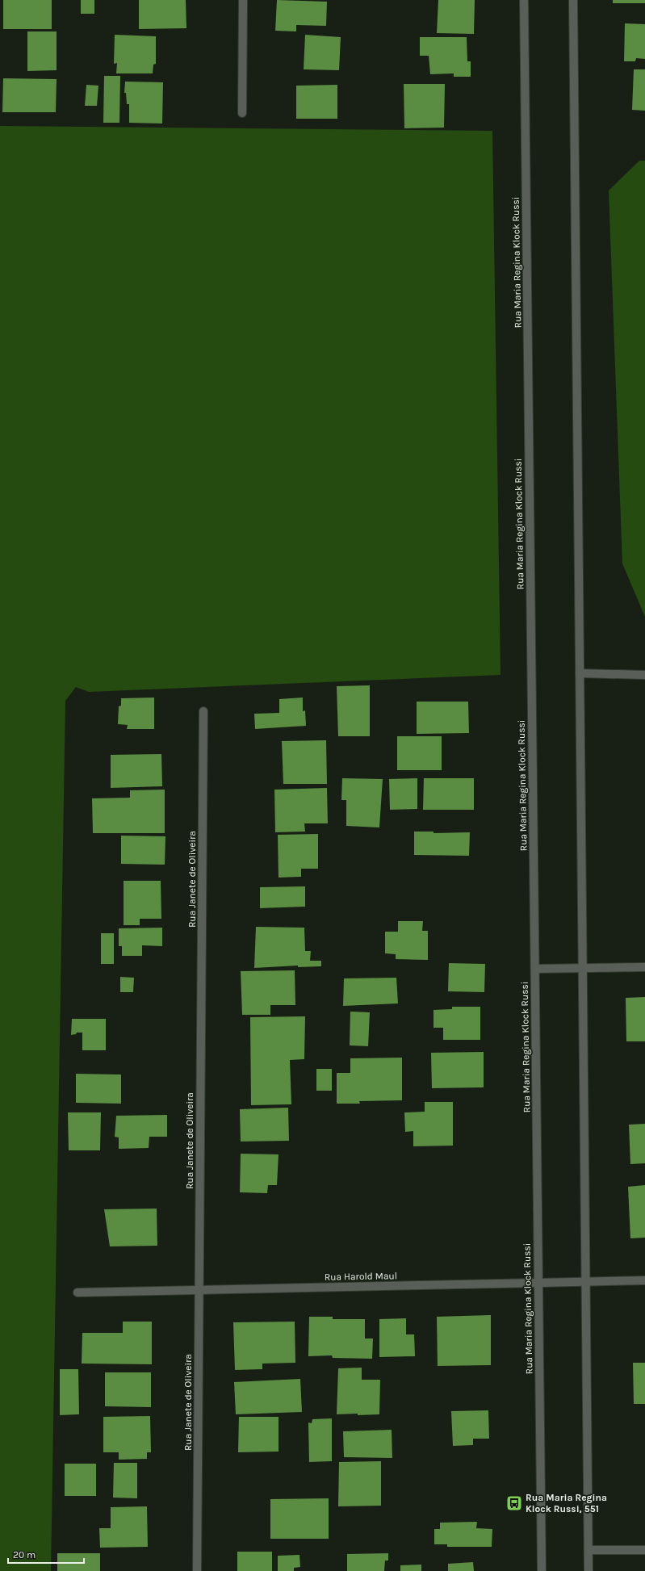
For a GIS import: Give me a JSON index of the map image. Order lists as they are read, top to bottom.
{
  "streets": {
    "street": ["Rua Maria Regina Klock Russi", "Rua Janete de Oliveira", "Rua Harold Maul"]
  },
  "crossings": [
    ["Rua Maria Regina Klock Russi", "Rua Harold Maul"],
    ["Rua Janete de Oliveira", "Rua Harold Maul"]
  ],
  "places": {
    "bus stop": ["Rua Maria Regina Klock Russi, 551"]
  },
  "scale_bar": "20 m"
}
